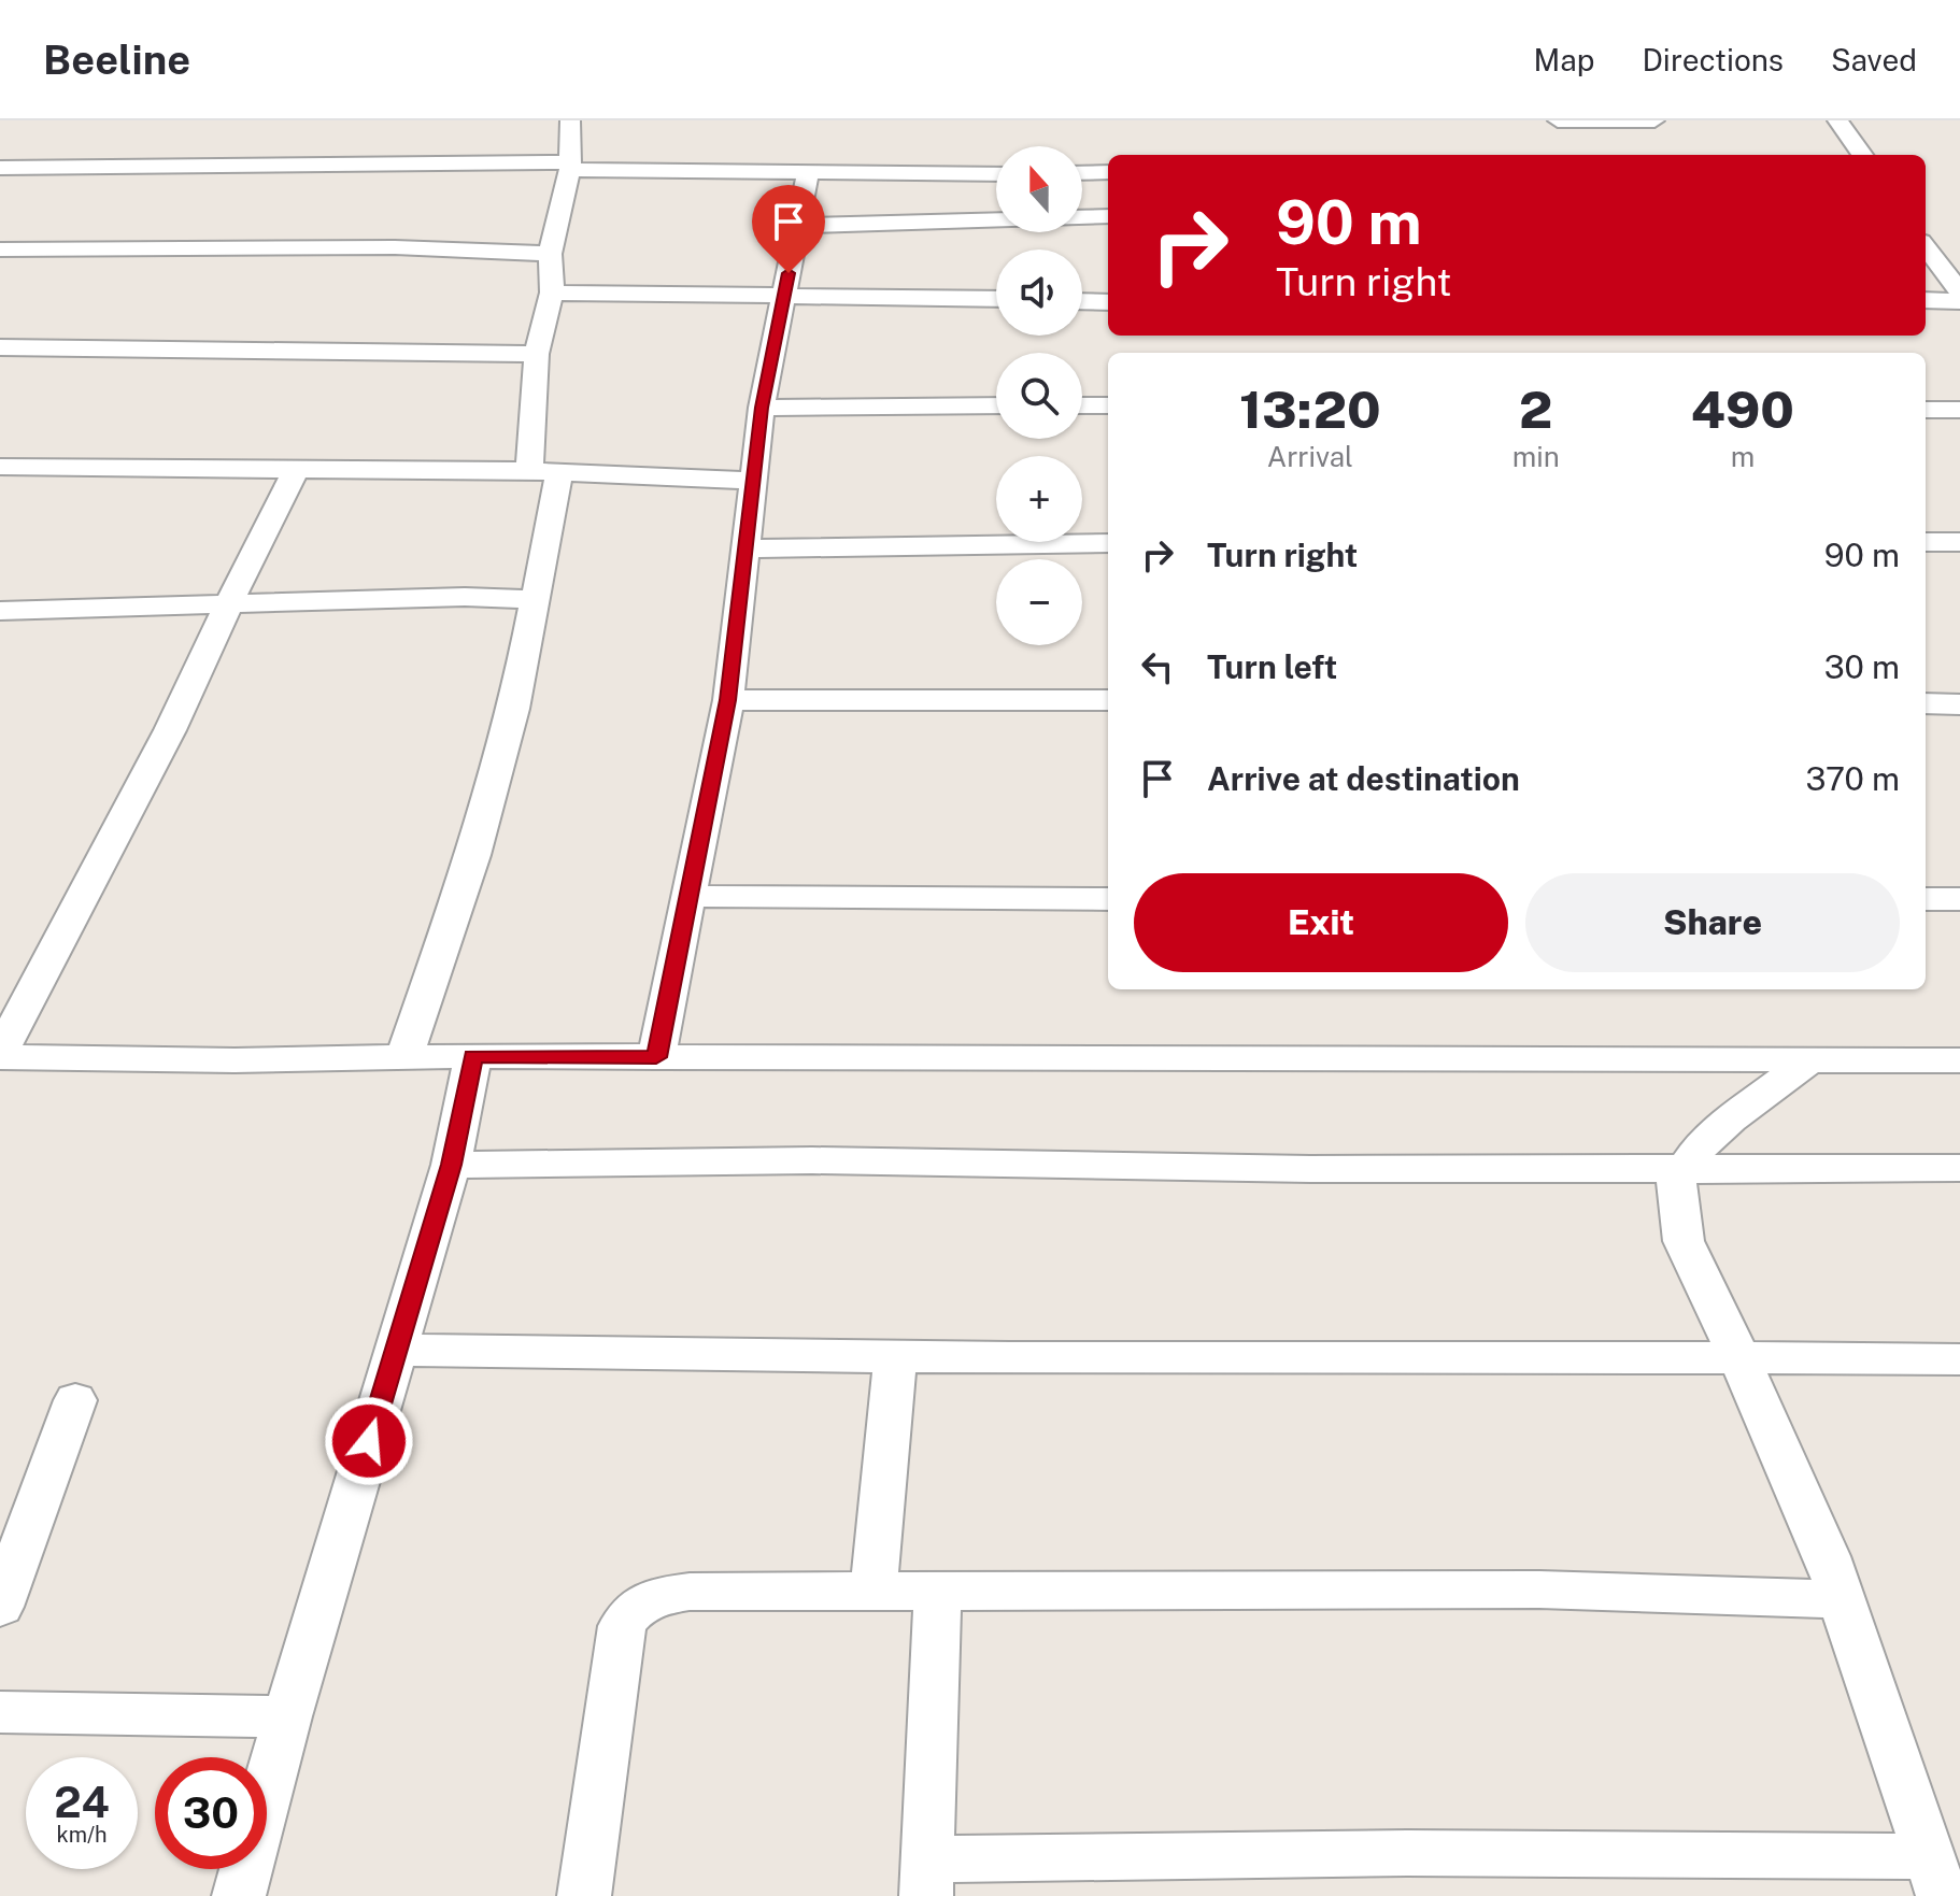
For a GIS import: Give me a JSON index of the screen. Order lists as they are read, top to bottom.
{
  "north": "top",
  "page": {
    "header": "Beeline",
    "nav": ["Map", "Directions", "Saved"],
    "map_buttons": ["+", "−"],
    "turn": ["90 m", "Turn right"],
    "eta": [
      "13:20",
      "Arrival",
      "2",
      "min",
      "490",
      "m"
    ],
    "list": [
      {
        "name": "Turn right",
        "value": "90 m"
      },
      {
        "name": "Turn left",
        "value": "30 m"
      },
      {
        "name": "Arrive at destination",
        "value": "370 m"
      }
    ],
    "buttons": ["Exit", "Share"],
    "speed": "24 km/h",
    "limit": "30"
  }
}
